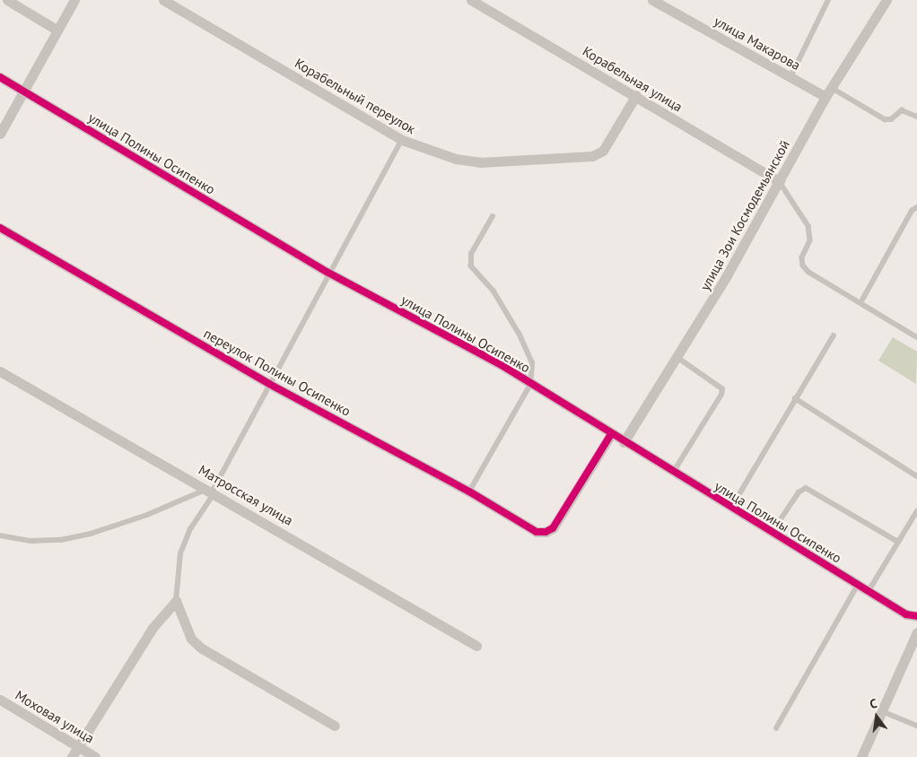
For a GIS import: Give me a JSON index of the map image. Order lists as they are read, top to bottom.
{
  "streets": {
    "street": [
      "улица Макарова",
      "Корабельная улица",
      "Корабельный переулок",
      "улица Полины Осипенко",
      "улица Зои Космодемьянской",
      "переулок Полины Осипенко",
      "Матросская улица",
      "Моховая улица"
    ]
  },
  "crossings": [
    ["улица Макарова", "улица Зои Космодемьянской"],
    ["Корабельная улица", "Корабельный переулок"],
    ["Корабельная улица", "улица Зои Космодемьянской"],
    ["улица Полины Осипенко", "улица Зои Космодемьянской"],
    ["улица Полины Осипенко", "переулок Полины Осипенко"]
  ],
  "north": "top"
}
